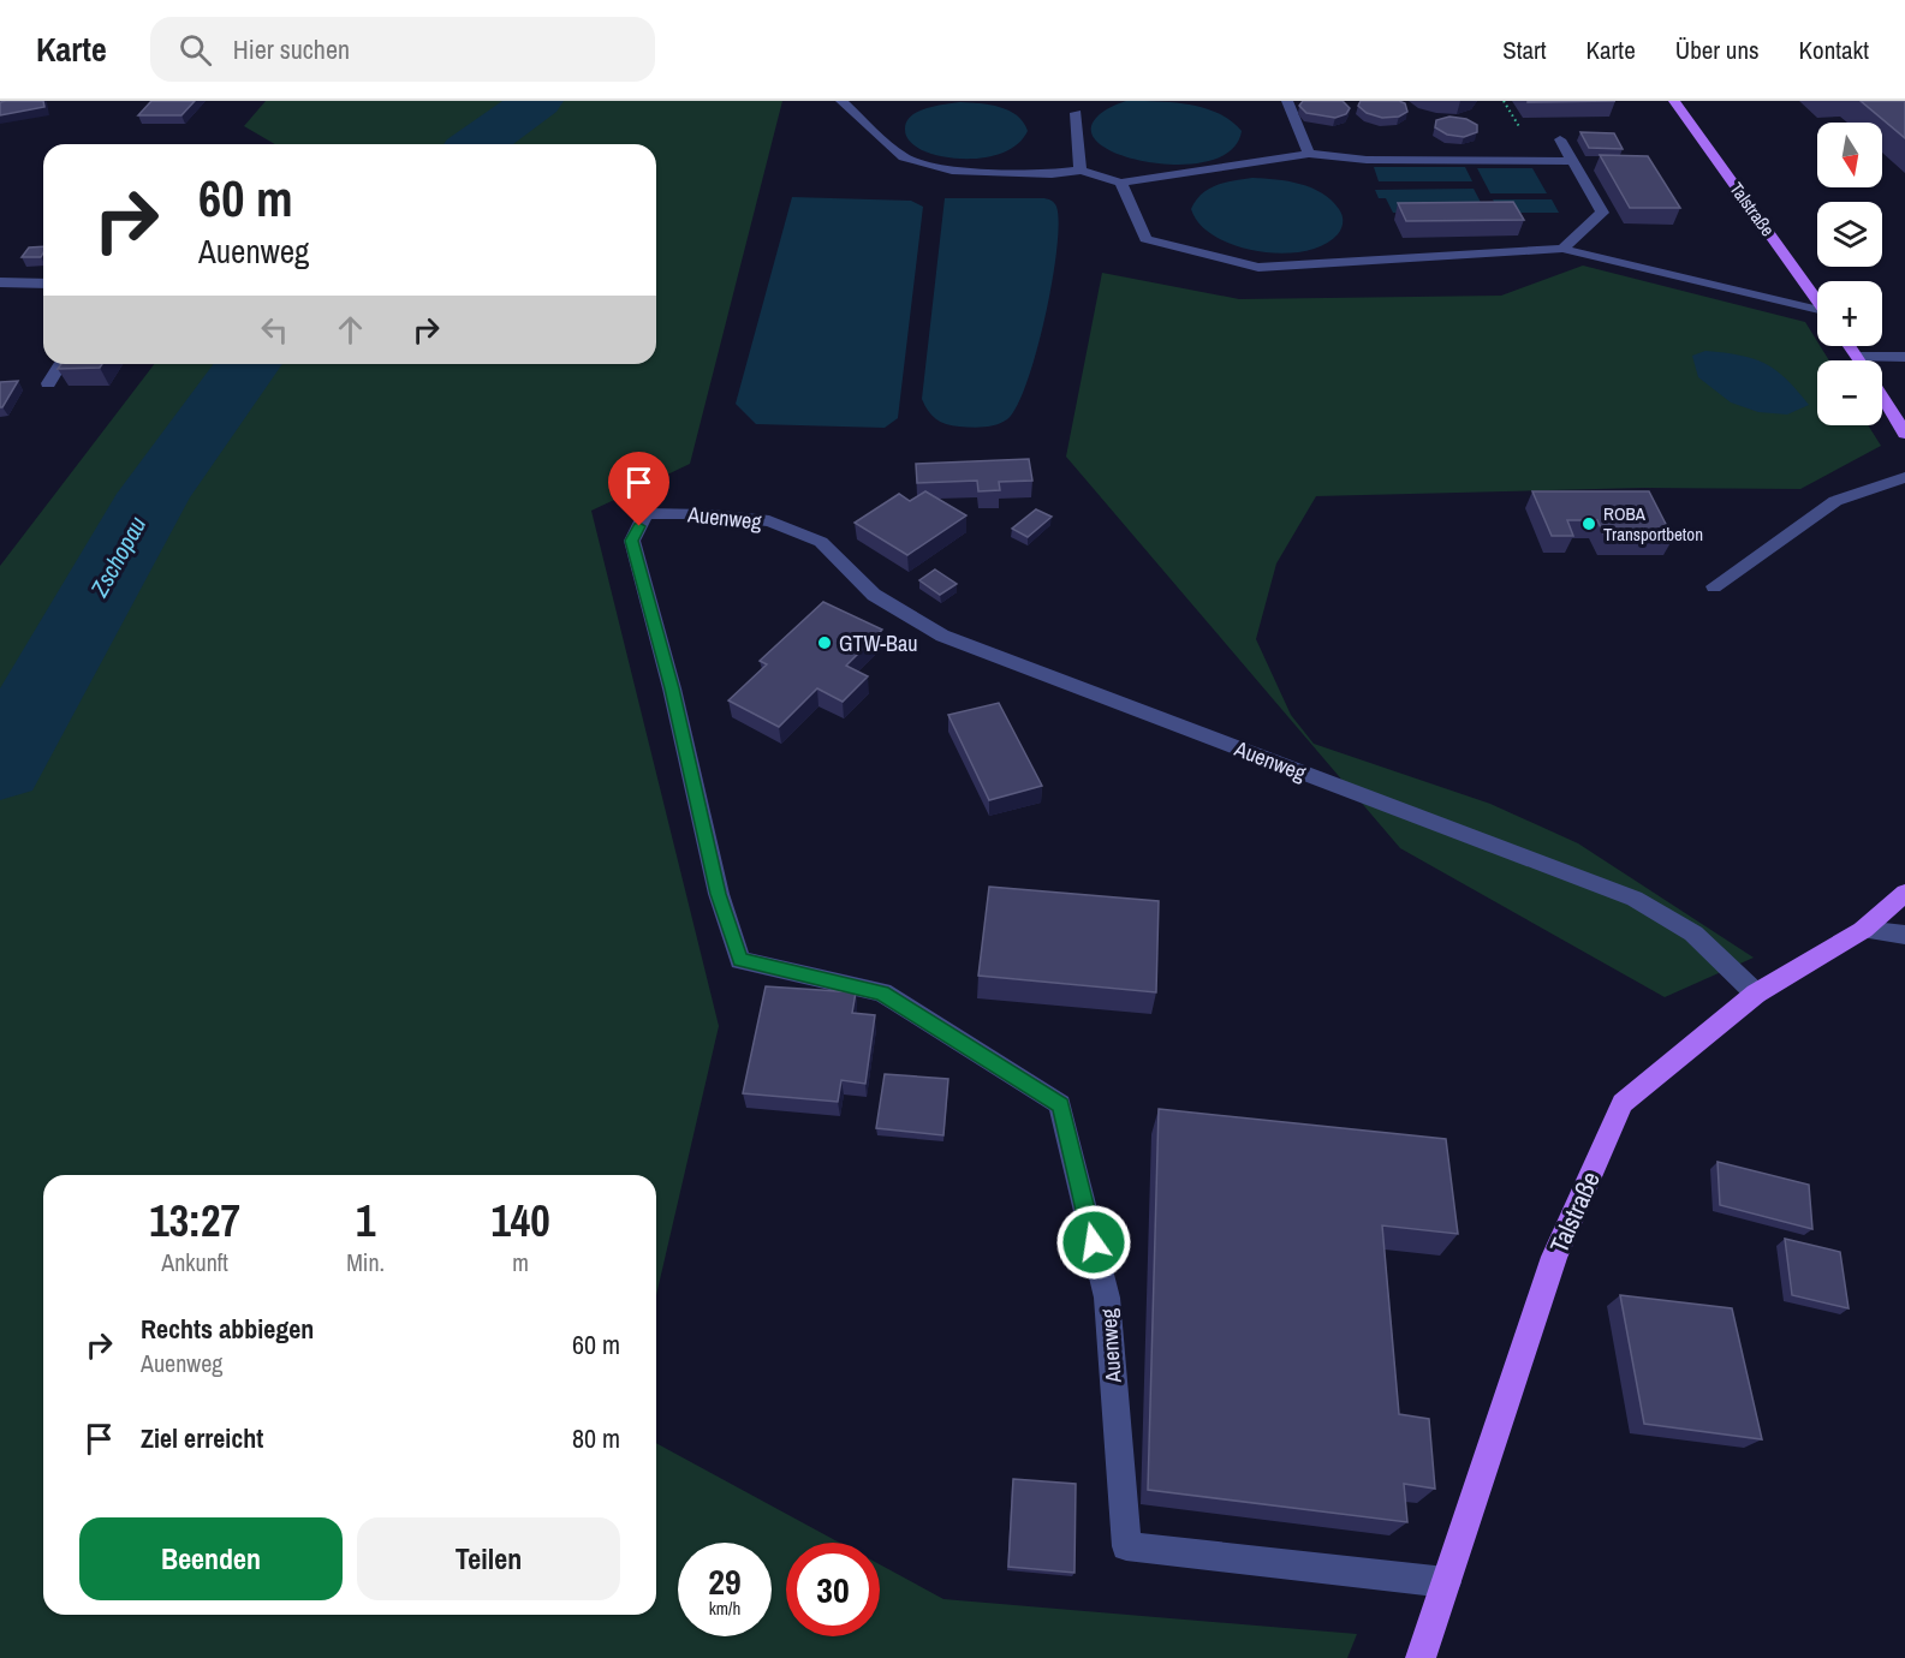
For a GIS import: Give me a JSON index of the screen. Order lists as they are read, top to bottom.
{
  "streets": {
    "main road": ["Talstraße"],
    "street": ["Auenweg"]
  },
  "crossings": [
    ["Talstraße", "Auenweg"]
  ],
  "water": ["Zschopau"],
  "places": ["ROBA Transportbeton", "GTW-Bau"],
  "north": "bottom",
  "page": {
    "header": "Karte",
    "search": "Hier suchen",
    "nav": [
      "Start",
      "Karte",
      "Über uns",
      "Kontakt"
    ],
    "map_buttons": ["+", "−"],
    "turn": ["60 m", "Auenweg"],
    "eta": [
      "13:27",
      "Ankunft",
      "1",
      "Min.",
      "140",
      "m"
    ],
    "list": [
      {
        "name": "Rechts abbiegen",
        "note": "Auenweg",
        "value": "60 m"
      },
      {
        "name": "Ziel erreicht",
        "value": "80 m"
      }
    ],
    "buttons": ["Beenden", "Teilen"],
    "speed": "29 km/h",
    "limit": "30"
  }
}
